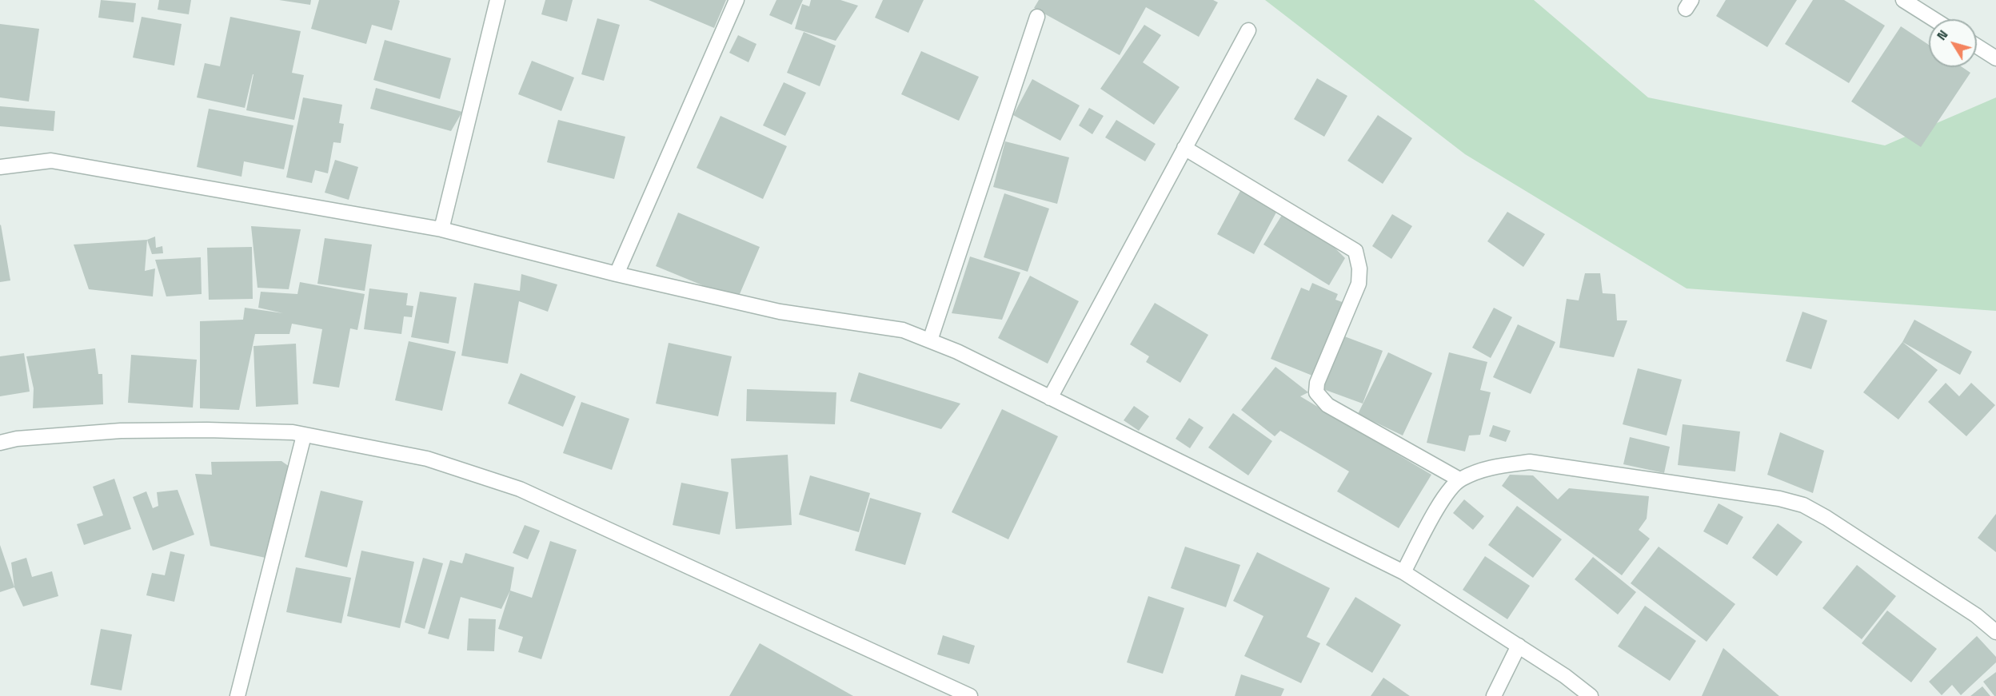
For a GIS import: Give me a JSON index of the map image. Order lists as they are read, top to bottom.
{
  "north": "top left"
}
